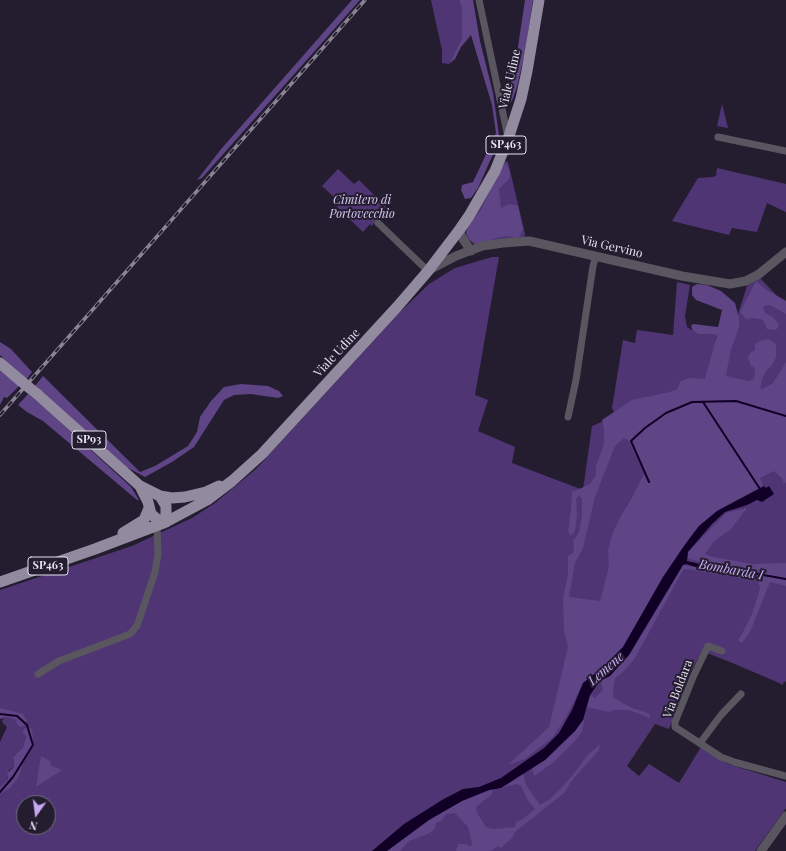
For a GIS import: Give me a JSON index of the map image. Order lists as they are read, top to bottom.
{
  "streets": {
    "main road": ["Viale Udine", "SP463", "SP93"],
    "street": ["Via Gervino", "Via Boldara"]
  },
  "crossings": [
    ["Viale Udine", "Via Gervino"],
    ["Viale Udine", "SP93"]
  ],
  "water": ["Bombarda I", "Lemene"],
  "parks": ["Cimitero di Portovecchio"],
  "north": "bottom"
}
